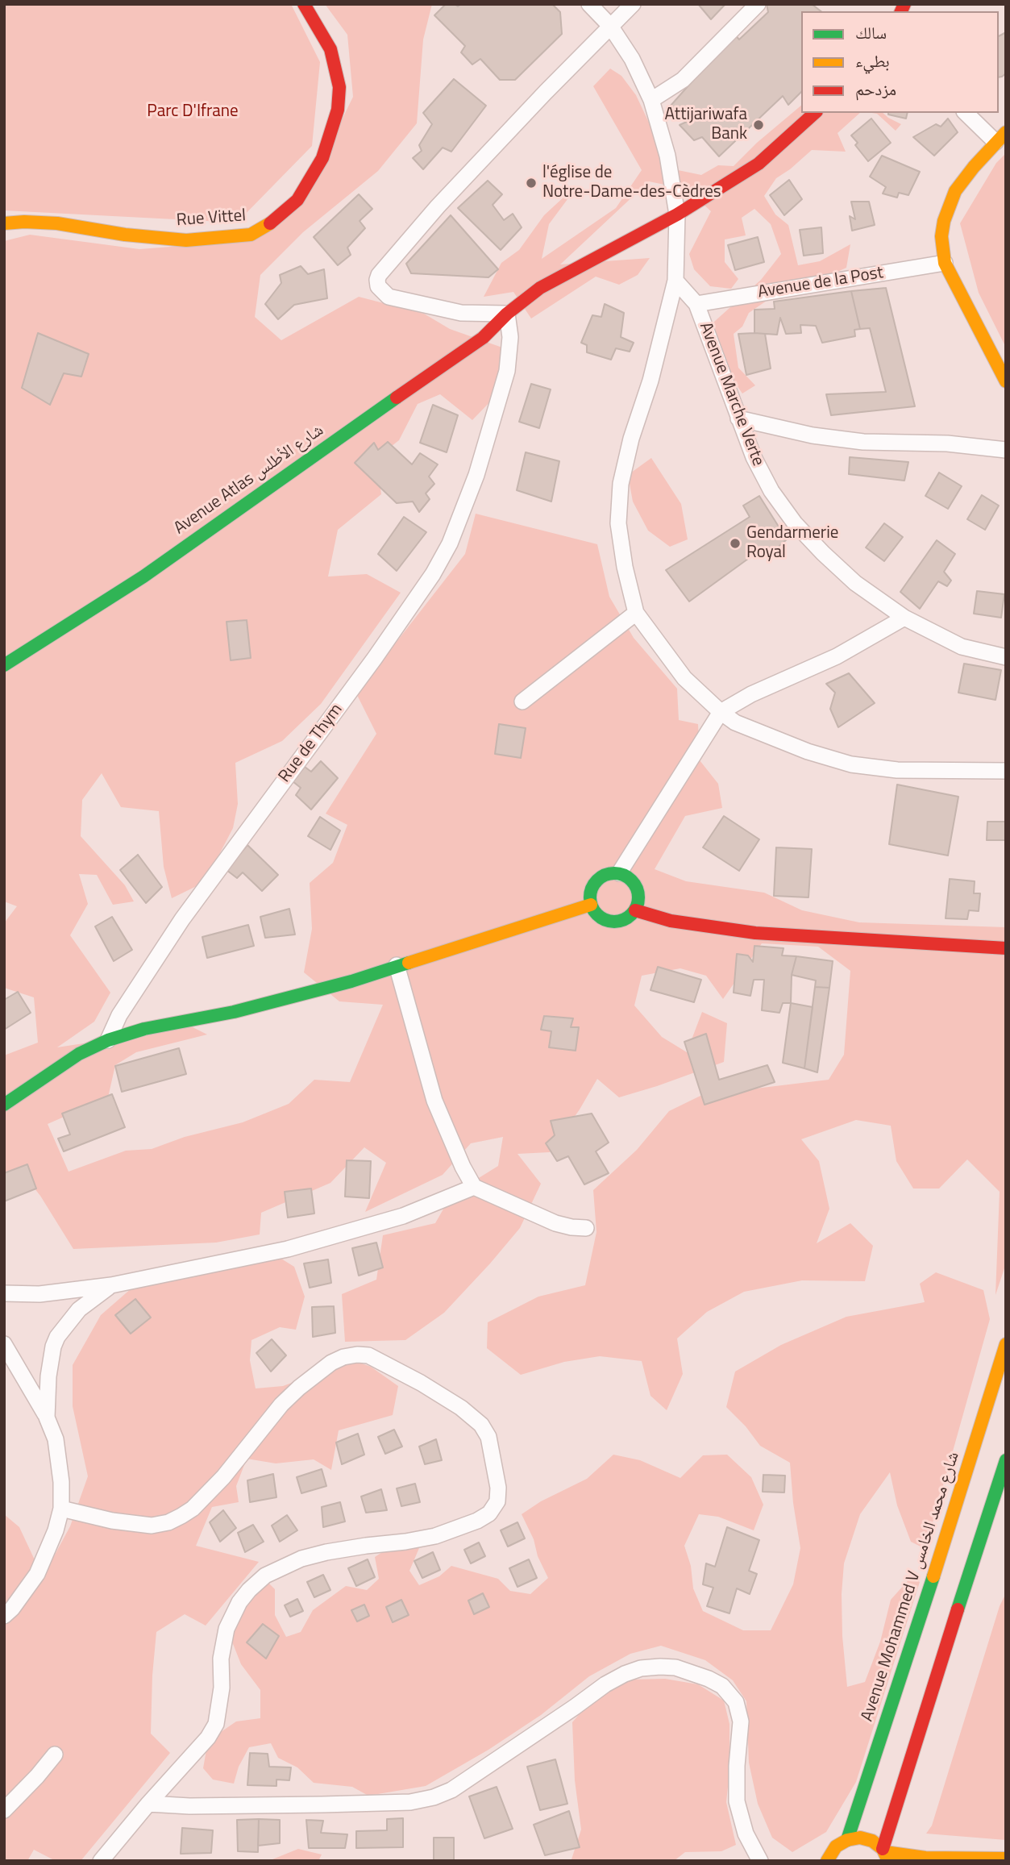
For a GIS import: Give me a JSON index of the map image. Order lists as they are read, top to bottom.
{
  "streets": {
    "street": [
      "Rue Vittel",
      "Avenue de la Post",
      "Avenue Marche Verte",
      "Avenue Atlas شارع الأطلس",
      "Rue de Thym",
      "Avenue Mohammed V شارع محمد الخامس"
    ]
  },
  "crossings": [
    ["Avenue de la Post", "Avenue Marche Verte"],
    ["Avenue Atlas شارع الأطلس", "Rue de Thym"]
  ],
  "parks": ["Parc D'Ifrane"],
  "places": ["Attijariwafa Bank", "l'église de Notre-Dame-des-Cèdres", "Gendarmerie Royal"],
  "legend": ["سالك", "بطيء", "مزدحم"]
}
